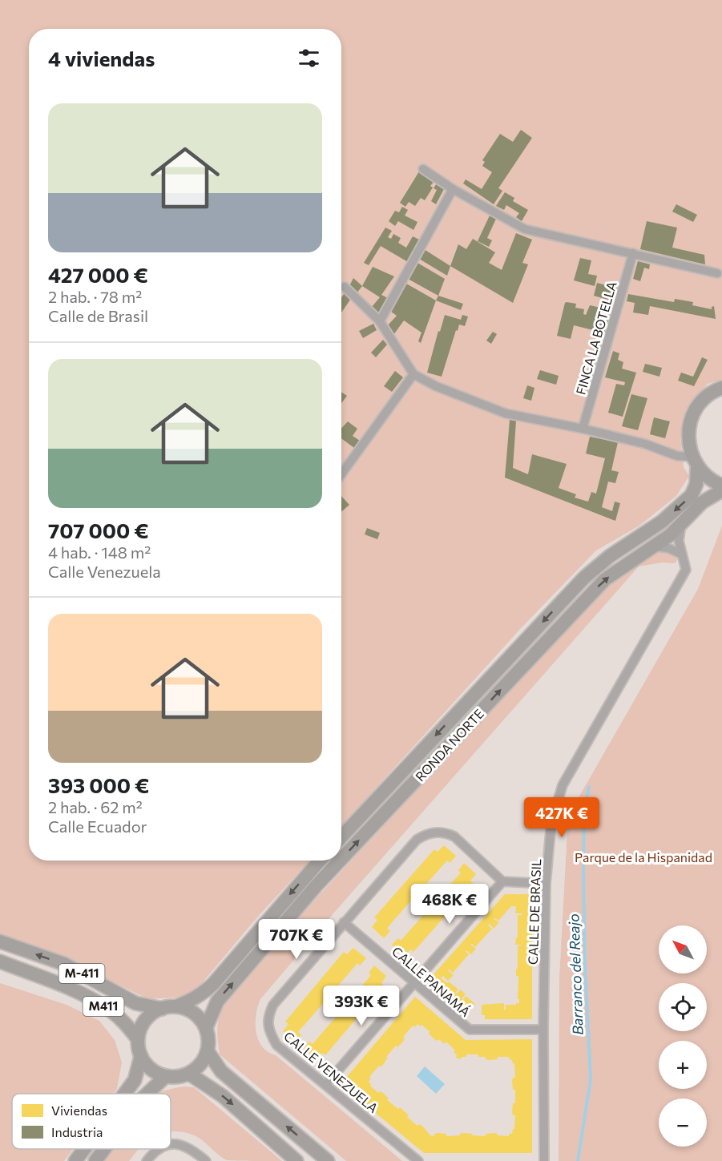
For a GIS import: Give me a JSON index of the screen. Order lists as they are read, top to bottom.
{
  "streets": {
    "main road": ["RONDA NORTE", "M-411", "M411"],
    "street": [
      "FINCA LA BOTELLA",
      "CALLE DE BRASIL",
      "CALLE PANAMÁ",
      "CALLE VENEZUELA"
    ]
  },
  "crossings": [
    ["RONDA NORTE", "CALLE DE BRASIL"],
    ["RONDA NORTE", "M-411"],
    ["RONDA NORTE", "M411"],
    ["CALLE DE BRASIL", "CALLE PANAMÁ"],
    ["M-411", "M411"],
    ["CALLE PANAMÁ", "CALLE VENEZUELA"]
  ],
  "water": ["Barranco del Reajo"],
  "parks": ["Parque de la Hispanidad"],
  "legend": ["Viviendas", "Industria"],
  "north": "top left",
  "page": {
    "heading": "4 viviendas",
    "list": [
      {
        "name": "427 000 €",
        "note": "2 hab. · 78 m² · Calle de Brasil"
      },
      {
        "name": "707 000 €",
        "note": "4 hab. · 148 m² · Calle Venezuela"
      },
      {
        "name": "393 000 €",
        "note": "2 hab. · 62 m² · Calle Ecuador"
      }
    ],
    "price": [
      "427K €",
      "468K €",
      "707K €",
      "393K €"
    ],
    "map_buttons": ["+", "−"]
  }
}
